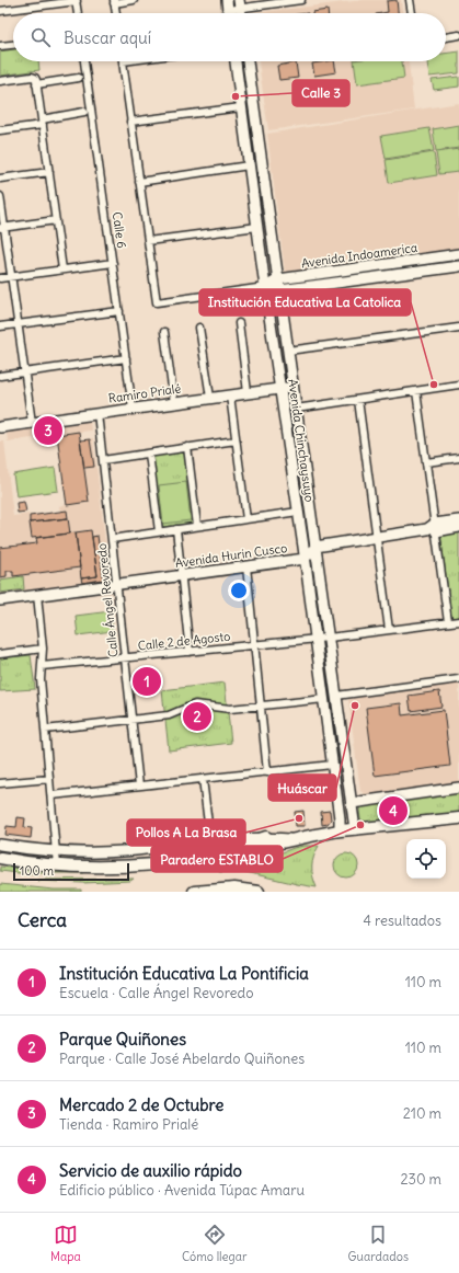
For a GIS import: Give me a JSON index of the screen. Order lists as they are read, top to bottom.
{
  "streets": {
    "main road": [
      "Avenida Indoamerica",
      "Ramiro Prialé",
      "Avenida Chinchaysuyo",
      "Avenida Hurin Cusco"
    ],
    "street": ["Calle 6", "Calle Ángel Revoredo", "Calle 2 de Agosto"]
  },
  "crossings": [
    ["Calle 6", "Ramiro Prialé"],
    ["Avenida Indoamerica", "Avenida Chinchaysuyo"],
    ["Ramiro Prialé", "Avenida Chinchaysuyo"],
    ["Ramiro Prialé", "Calle Ángel Revoredo"],
    ["Avenida Chinchaysuyo", "Avenida Hurin Cusco"],
    ["Avenida Chinchaysuyo", "Calle 2 de Agosto"],
    ["Avenida Hurin Cusco", "Calle Ángel Revoredo"],
    ["Calle Ángel Revoredo", "Calle 2 de Agosto"]
  ],
  "places": [
    "Calle 3",
    "Institución Educativa La Catolica",
    "Huáscar",
    "Pollos A La Brasa",
    "Paradero ESTABLO"
  ],
  "scale_bar": "100 m",
  "page": {
    "search": "Buscar aquí",
    "pins": [
      "3",
      "1",
      "2",
      "4"
    ],
    "scale": "100 m",
    "heading": ["Cerca", "4 resultados"],
    "list": [
      {
        "mark": "1",
        "name": "Institución Educativa La Pontificia",
        "note": "Escuela · Calle Ángel Revoredo",
        "value": "110 m"
      },
      {
        "mark": "2",
        "name": "Parque Quiñones",
        "note": "Parque · Calle José Abelardo Quiñones",
        "value": "110 m"
      },
      {
        "mark": "3",
        "name": "Mercado 2 de Octubre",
        "note": "Tienda · Ramiro Prialé",
        "value": "210 m"
      },
      {
        "mark": "4",
        "name": "Servicio de auxilio rápido",
        "note": "Edificio público · Avenida Túpac Amaru",
        "value": "230 m"
      }
    ],
    "nav": ["Mapa", "Cómo llegar", "Guardados"]
  }
}
